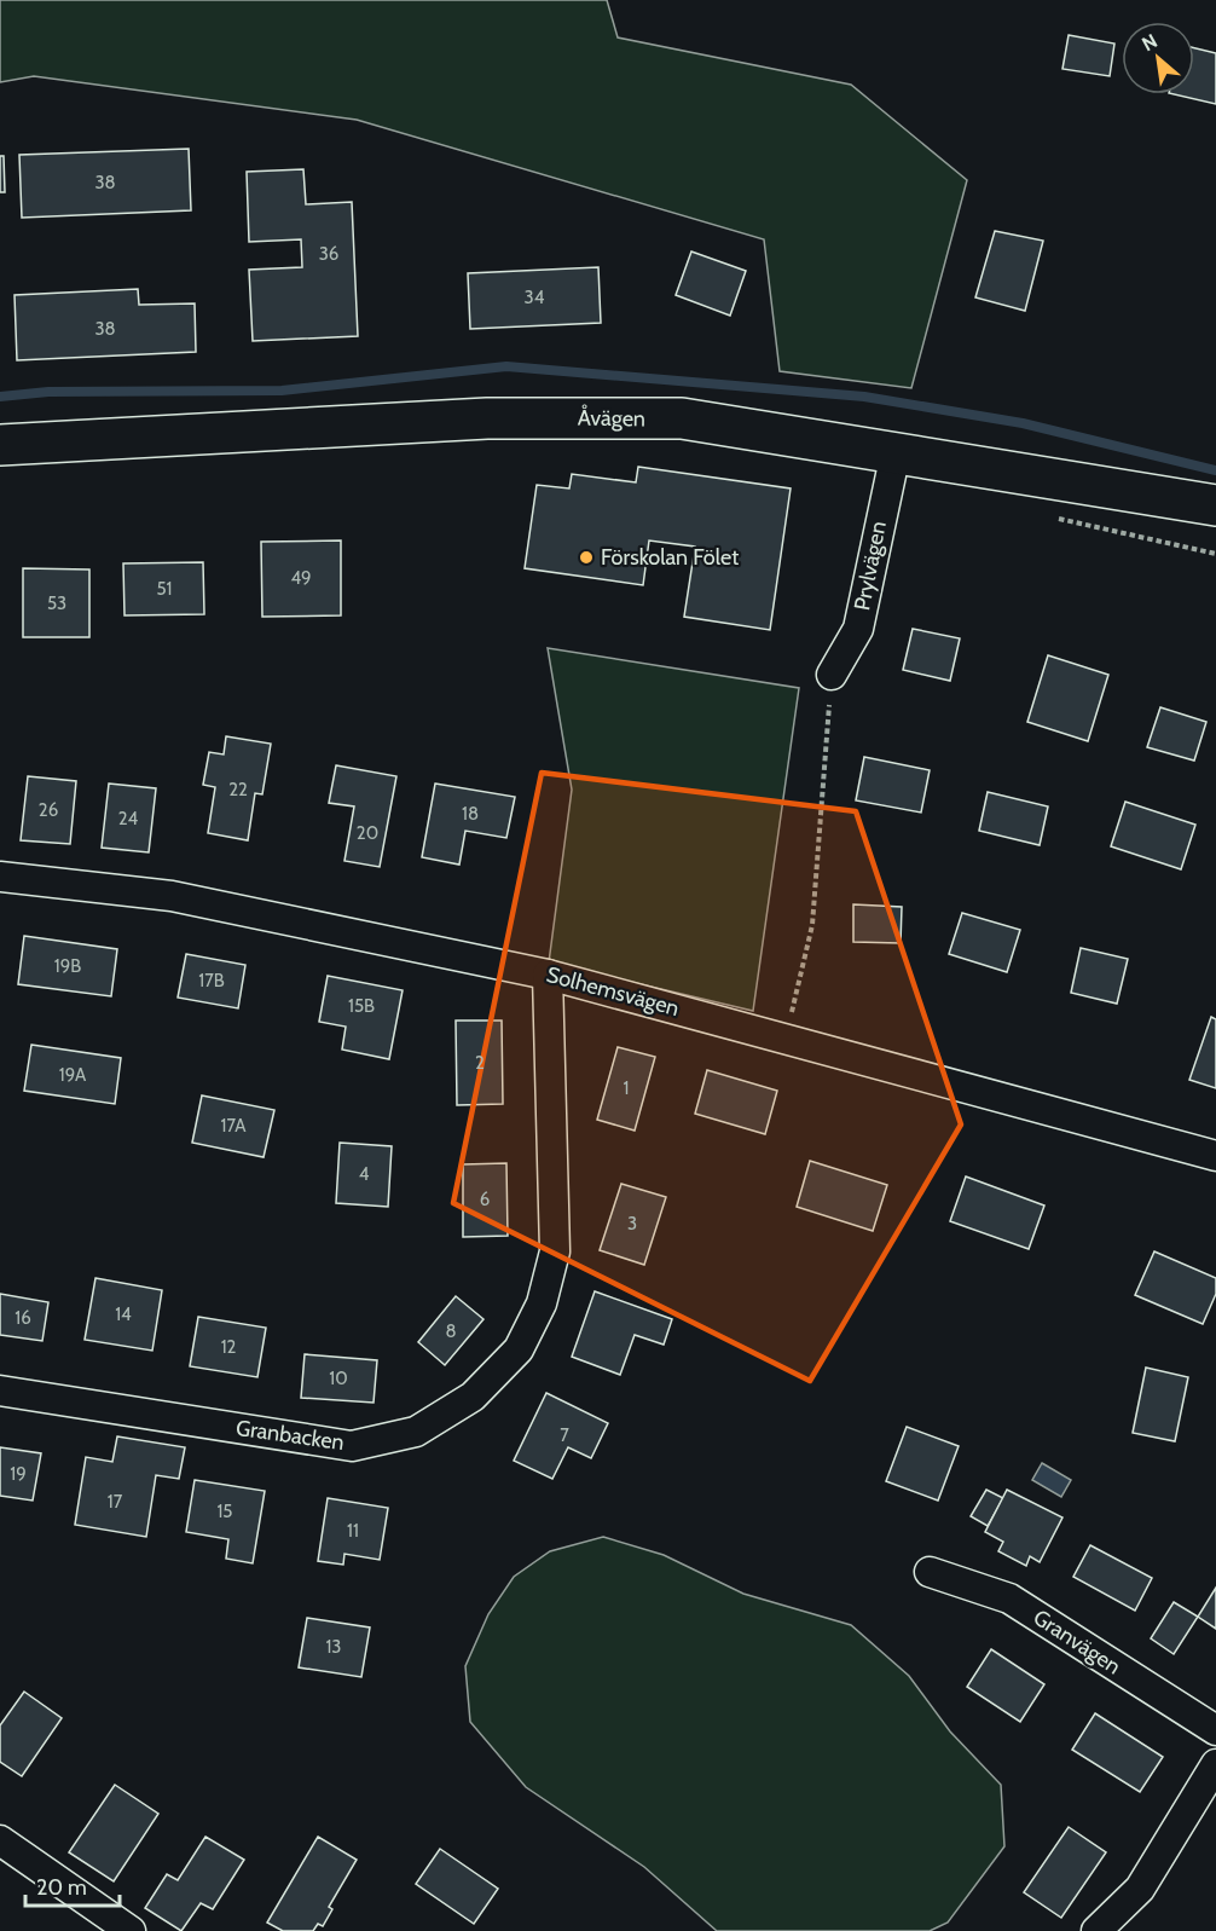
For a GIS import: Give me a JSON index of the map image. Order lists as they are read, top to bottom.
{
  "streets": {
    "street": [
      "Åvägen",
      "Prylvägen",
      "Solhemsvägen",
      "Granbacken",
      "Granvägen"
    ]
  },
  "crossings": [
    ["Åvägen", "Prylvägen"],
    ["Solhemsvägen", "Granbacken"]
  ],
  "places": ["Förskolan Fölet"],
  "house_numbers": [
    "38",
    "36",
    "34",
    "38",
    "49",
    "51",
    "53",
    "22",
    "26",
    "18",
    "24",
    "20",
    "19B",
    "17B",
    "15B",
    "2",
    "19A",
    "1",
    "17A",
    "4",
    "6",
    "3",
    "14",
    "16",
    "8",
    "12",
    "10",
    "7",
    "19",
    "17",
    "15",
    "11",
    "13"
  ],
  "scale_bar": "20 m",
  "north": "top left"
}
